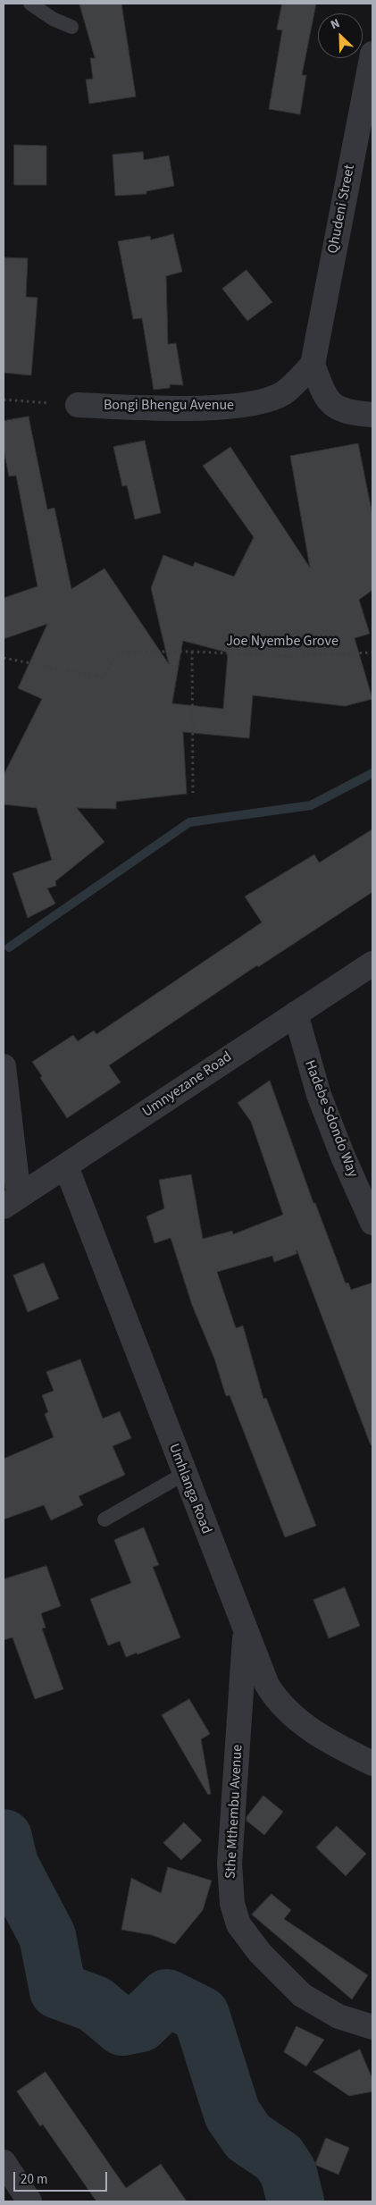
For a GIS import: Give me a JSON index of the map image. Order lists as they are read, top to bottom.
{
  "streets": {
    "street": [
      "Qhudeni Street",
      "Bongi Bhengu Avenue",
      "Umnyezane Road",
      "Hadebe Sdondo Way",
      "Umhlanga Road",
      "Sthe Mthembu Avenue"
    ],
    "path": ["Joe Nyembe Grove"]
  },
  "crossings": [
    ["Qhudeni Street", "Bongi Bhengu Avenue"],
    ["Umnyezane Road", "Hadebe Sdondo Way"],
    ["Umnyezane Road", "Umhlanga Road"],
    ["Umhlanga Road", "Sthe Mthembu Avenue"]
  ],
  "scale_bar": "20 m",
  "north": "top left"
}
